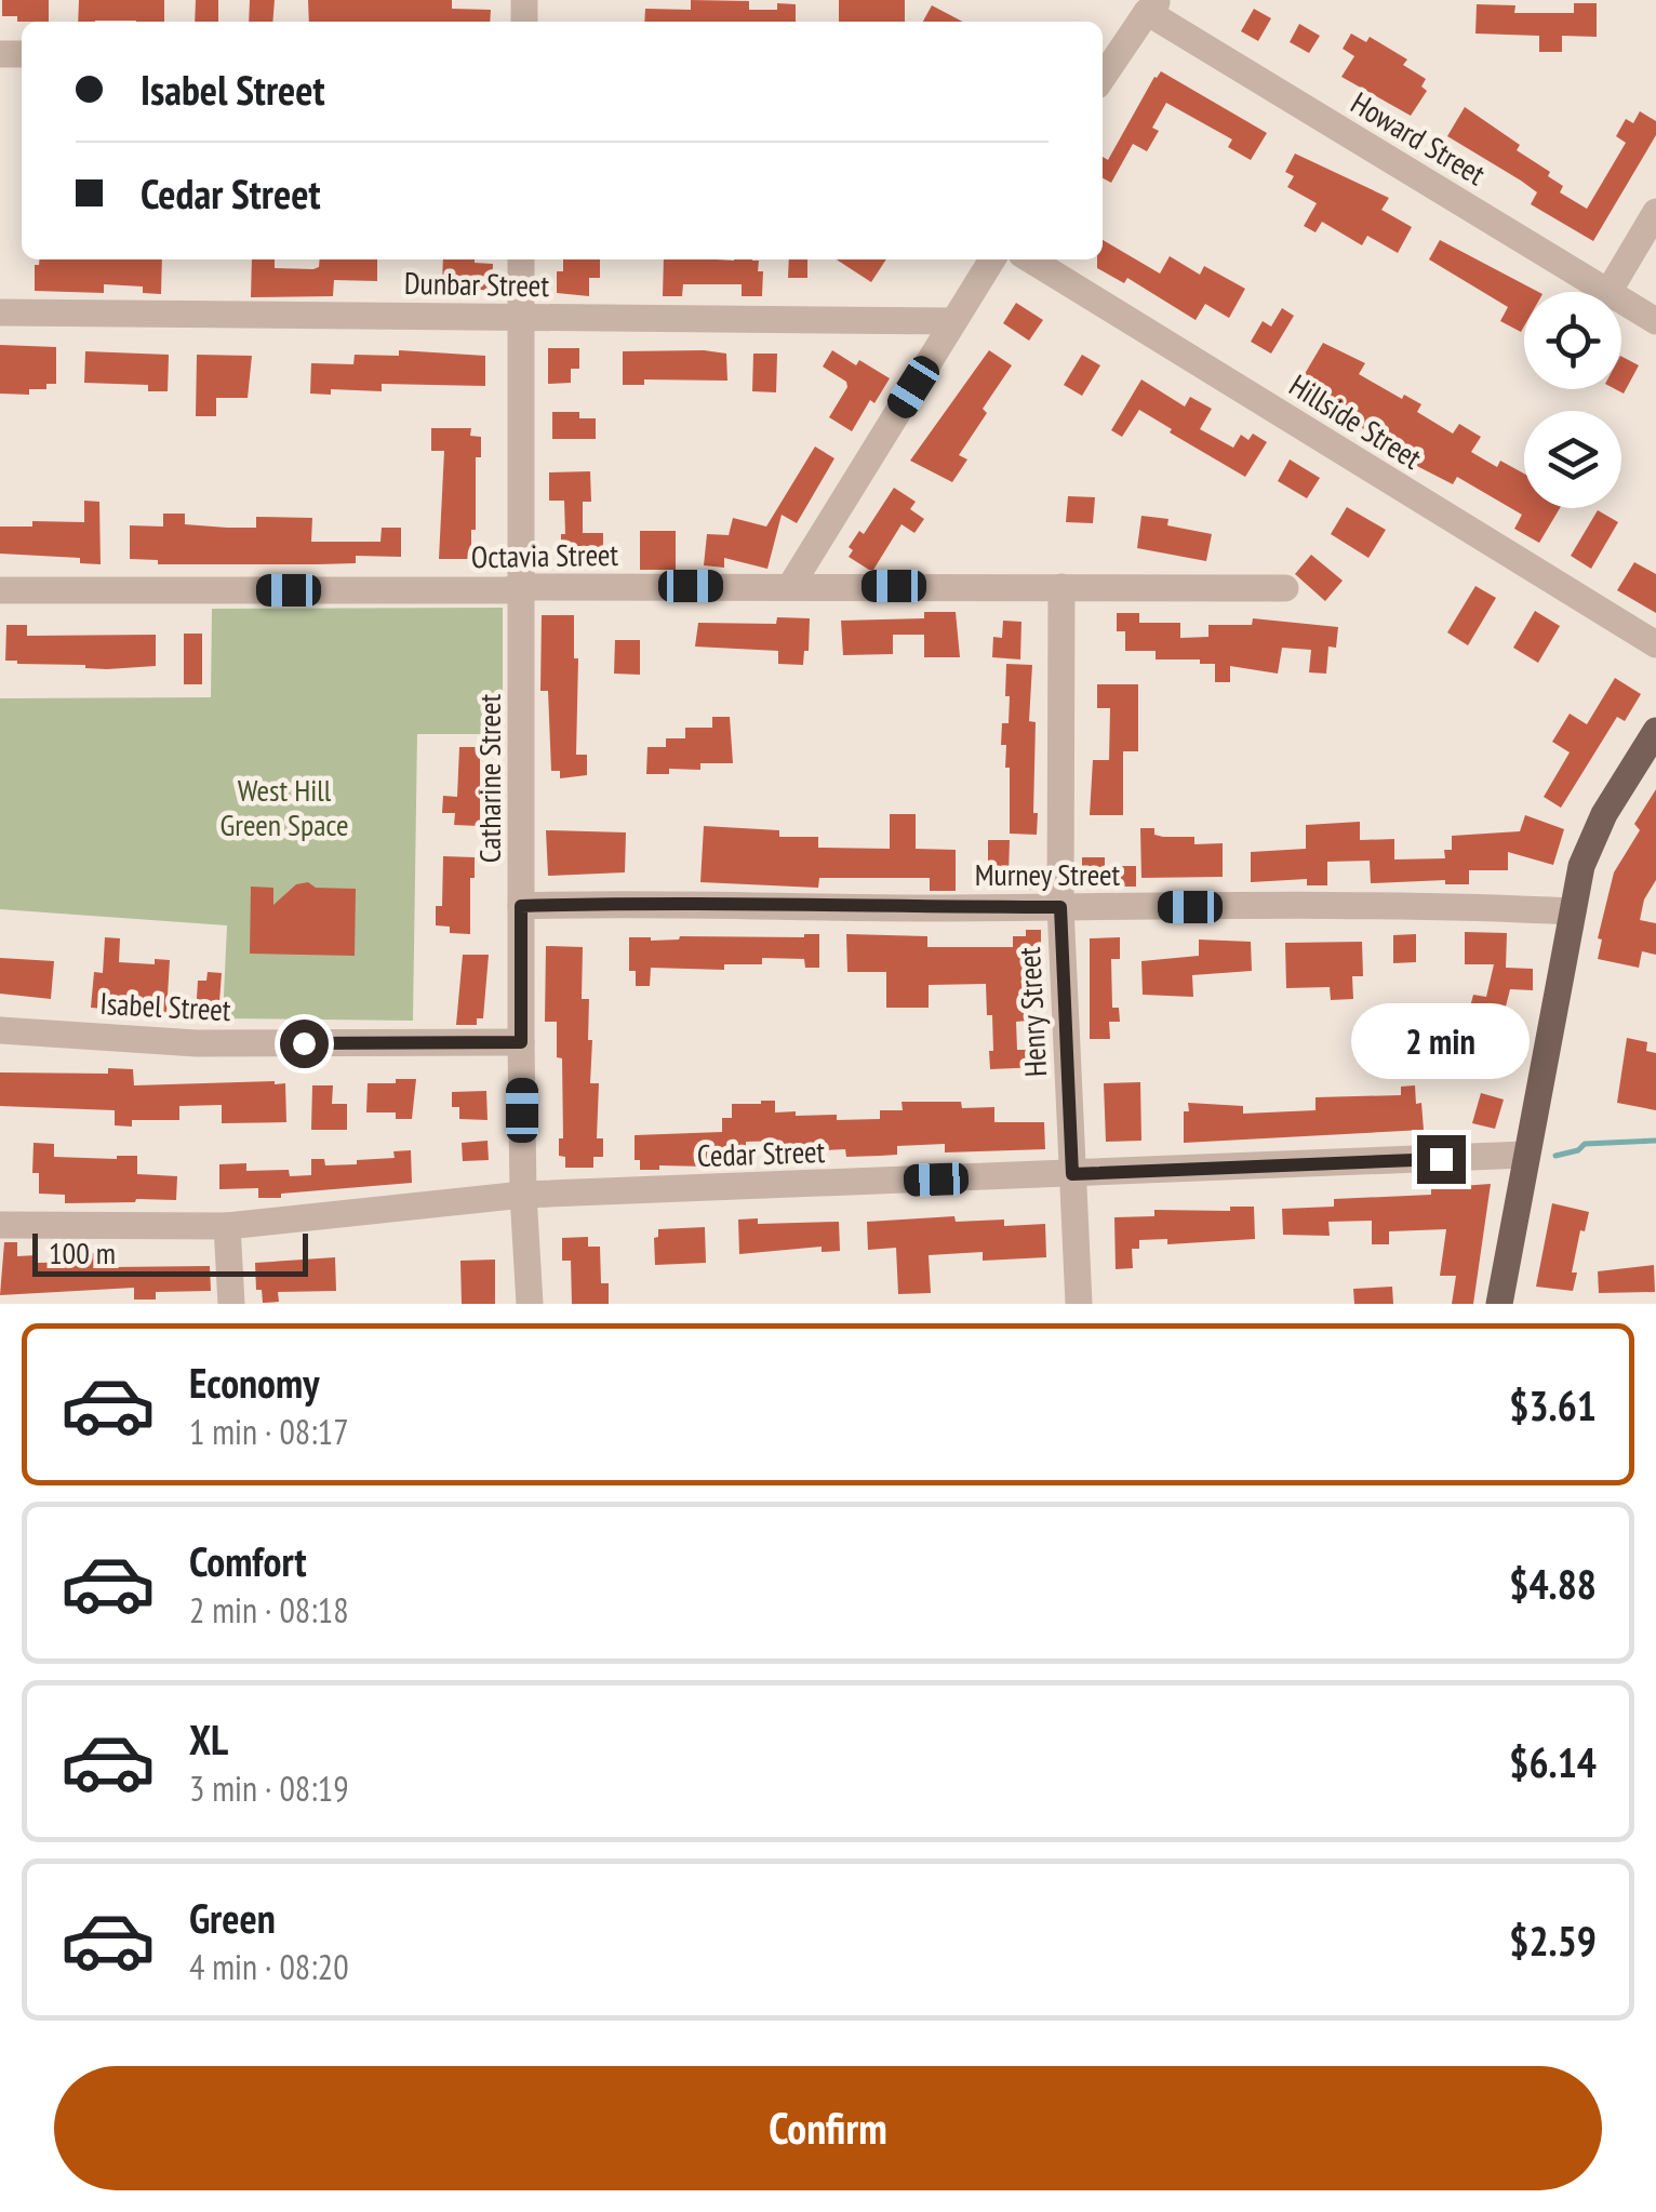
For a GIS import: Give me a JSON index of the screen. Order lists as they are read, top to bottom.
{
  "streets": {
    "street": [
      "Howard Street",
      "Dunbar Street",
      "Hillside Street",
      "Octavia Street",
      "Catharine Street",
      "Murney Street",
      "Isabel Street",
      "Henry Street",
      "Cedar Street"
    ]
  },
  "crossings": [
    ["Dunbar Street", "Catharine Street"],
    ["Octavia Street", "Catharine Street"],
    ["Octavia Street", "Henry Street"],
    ["Catharine Street", "Murney Street"],
    ["Catharine Street", "Isabel Street"],
    ["Catharine Street", "Cedar Street"],
    ["Murney Street", "Henry Street"],
    ["Henry Street", "Cedar Street"]
  ],
  "parks": ["West Hill Green Space"],
  "scale_bar": "100 m",
  "page": {
    "banner": ["Isabel Street", "Cedar Street"],
    "bubble": "2 min",
    "scale": "100 m",
    "list": [
      {
        "name": "Economy",
        "note": "1 min · 08:17",
        "value": "$3.61"
      },
      {
        "name": "Comfort",
        "note": "2 min · 08:18",
        "value": "$4.88"
      },
      {
        "name": "XL",
        "note": "3 min · 08:19",
        "value": "$6.14"
      },
      {
        "name": "Green",
        "note": "4 min · 08:20",
        "value": "$2.59"
      }
    ],
    "buttons": "Confirm"
  }
}
